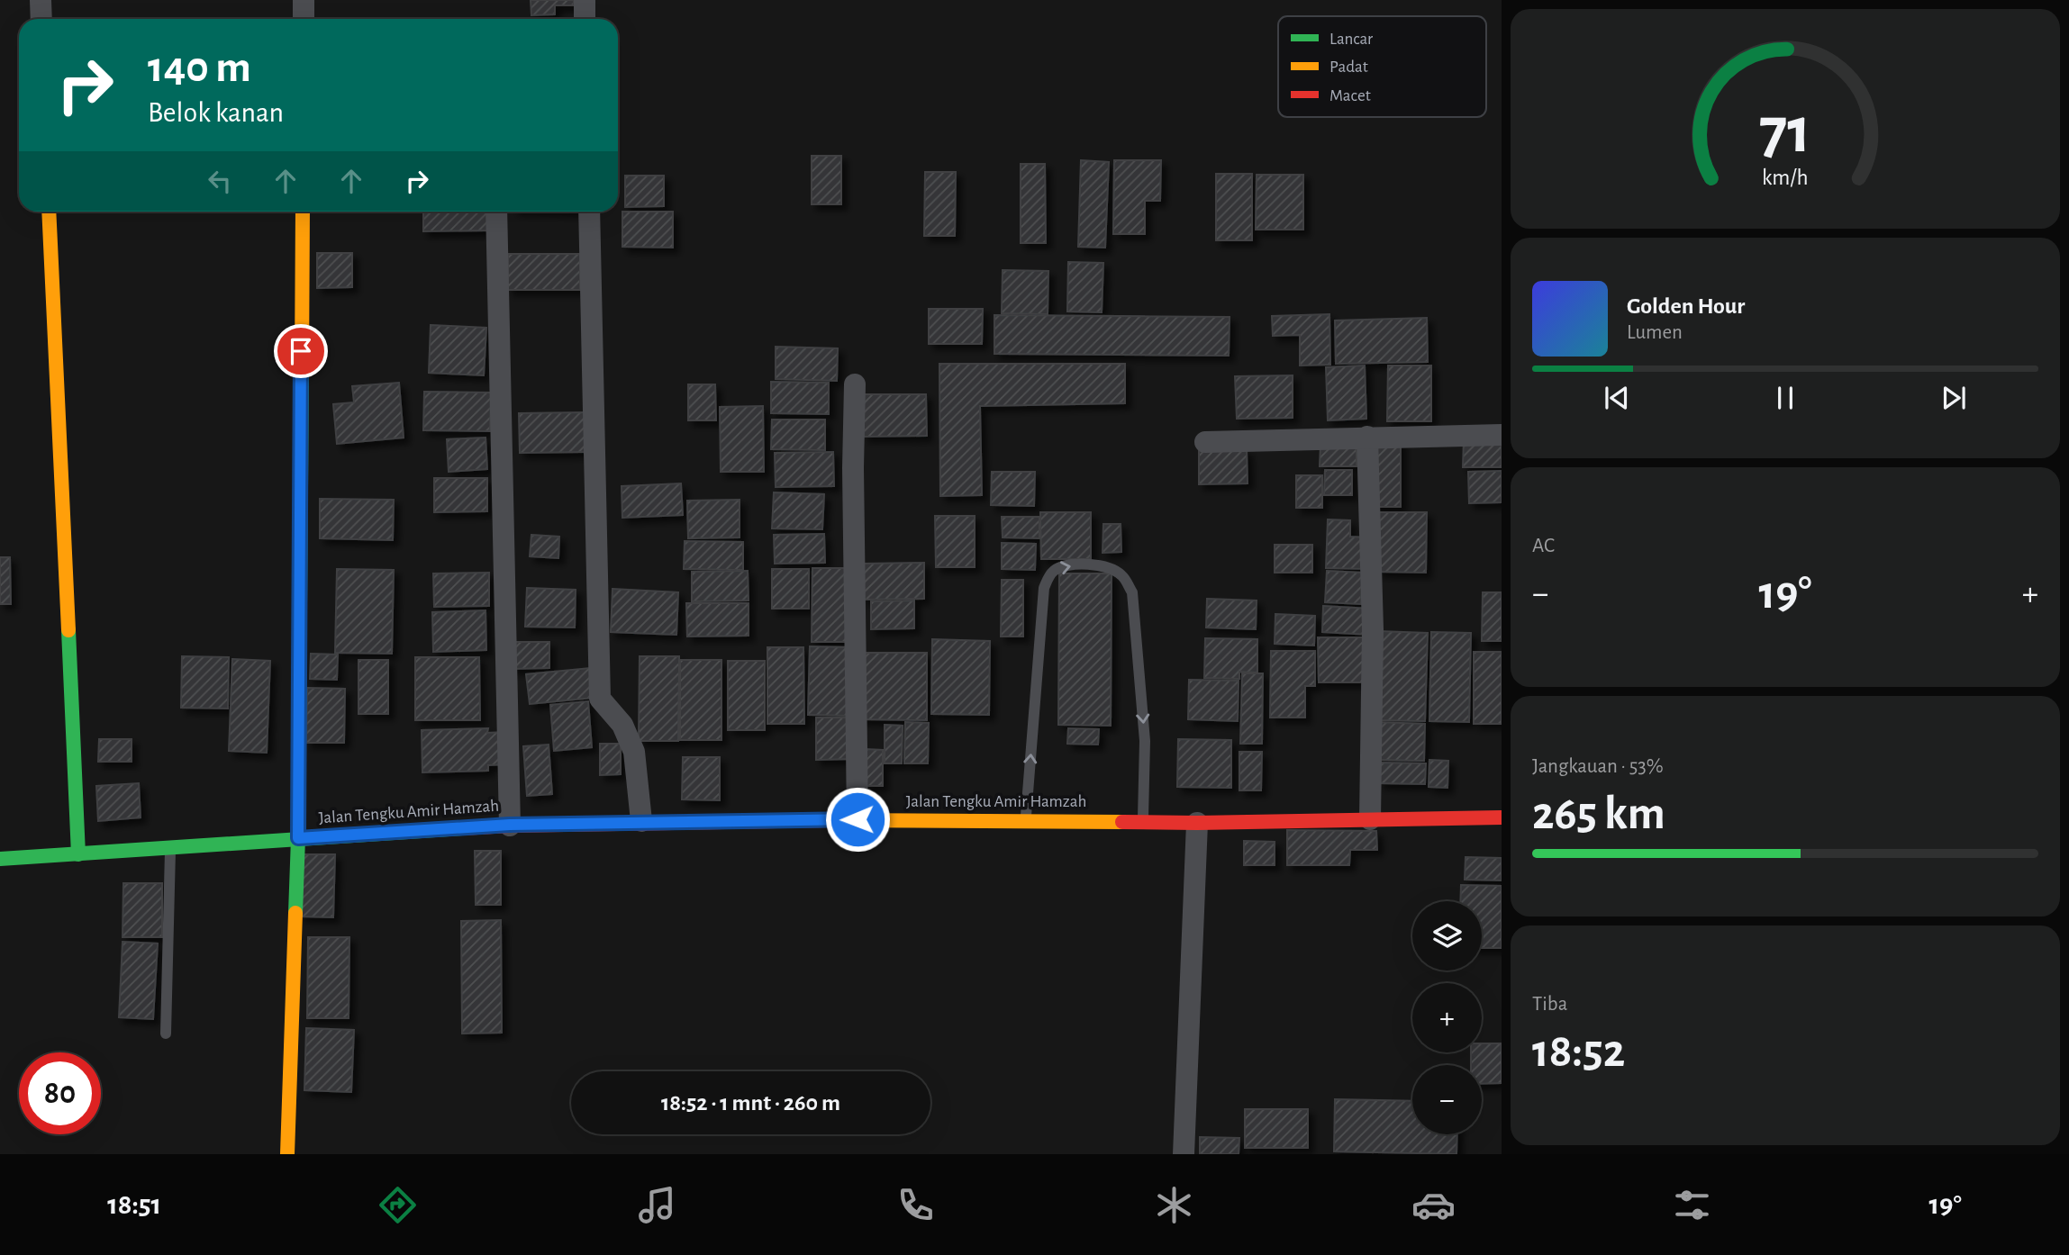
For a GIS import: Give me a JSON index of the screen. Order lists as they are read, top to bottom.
{
  "streets": {
    "main road": ["Jalan Tengku Amir Hamzah"]
  },
  "legend": ["Lancar", "Padat", "Macet"],
  "page": {
    "turn": ["140 m", "Belok kanan"],
    "song": ["Golden Hour", "Lumen"],
    "tile": [
      "AC",
      ["Jangkauan · 53%", "265 km"],
      ["Tiba", "18:52"]
    ],
    "heat": ["−", "19°", "+"],
    "map_buttons": ["+", "−"],
    "limit": "80",
    "trip": "18:52 · 1 mnt · 260 m",
    "tabs": ["18:51", "19°"],
    "gauge": ["71", "km/h"]
  }
}
